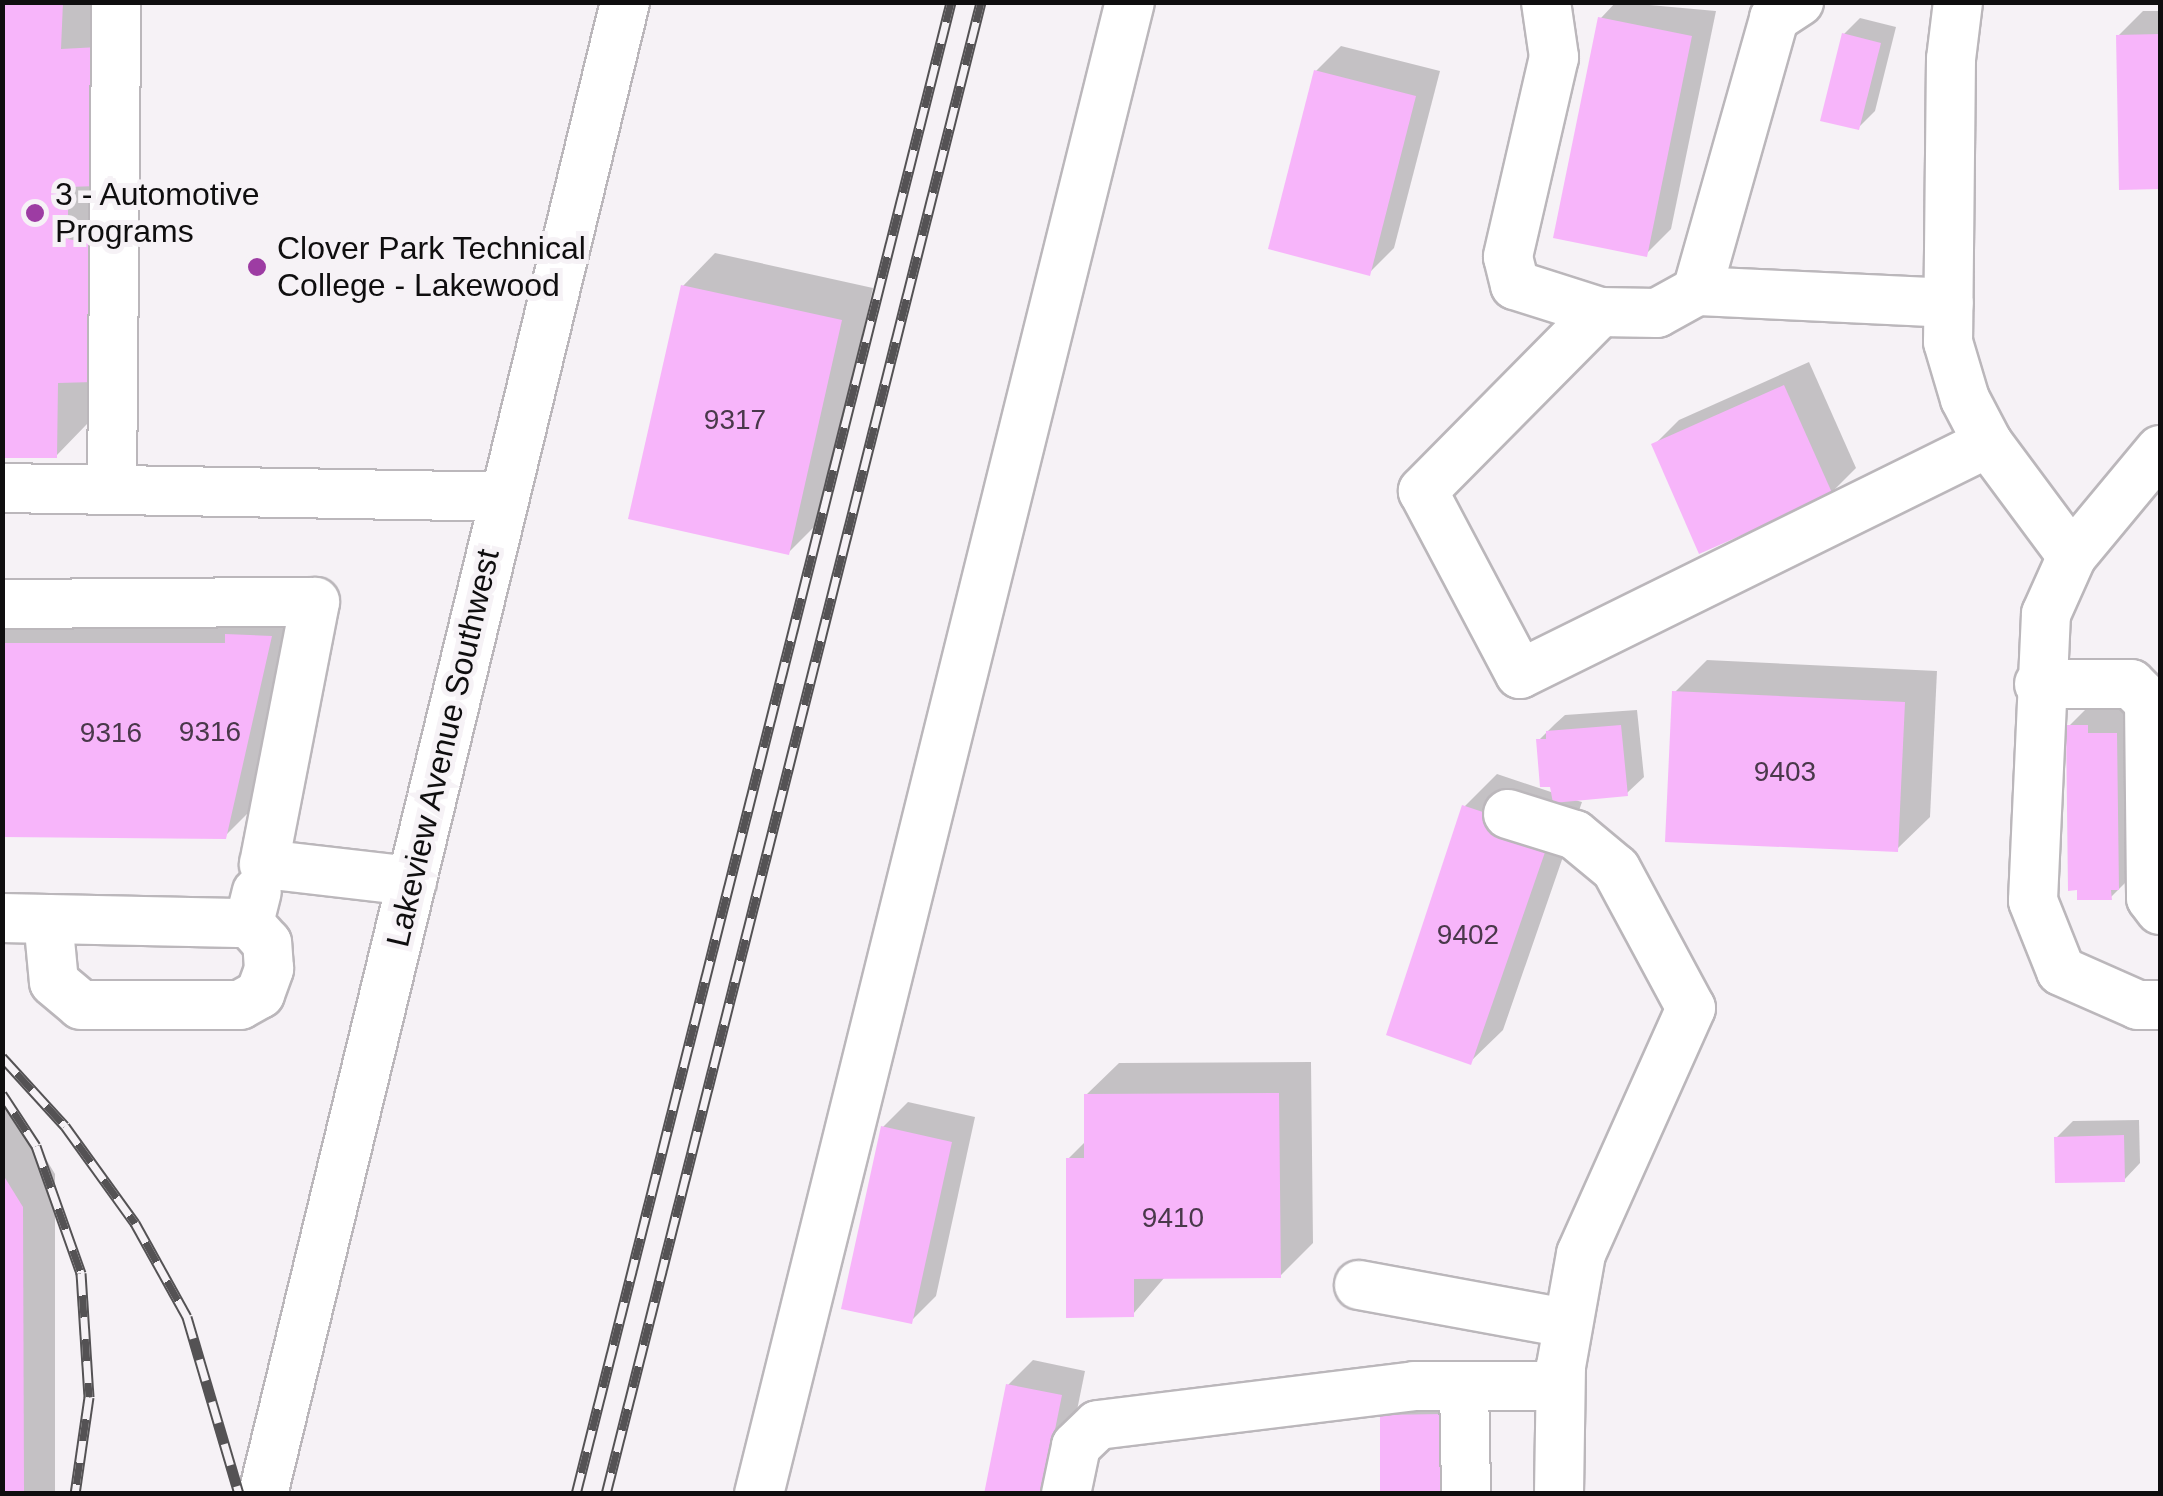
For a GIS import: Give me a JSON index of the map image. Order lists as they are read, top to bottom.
{
  "streets": {
    "street": ["Lakeview Avenue Southwest"]
  },
  "places": ["3 - Automotive Programs", "Clover Park Technical College - Lakewood"],
  "house_numbers": [
    "9317",
    "9316",
    "9316",
    "9403",
    "9402",
    "9410"
  ]
}
